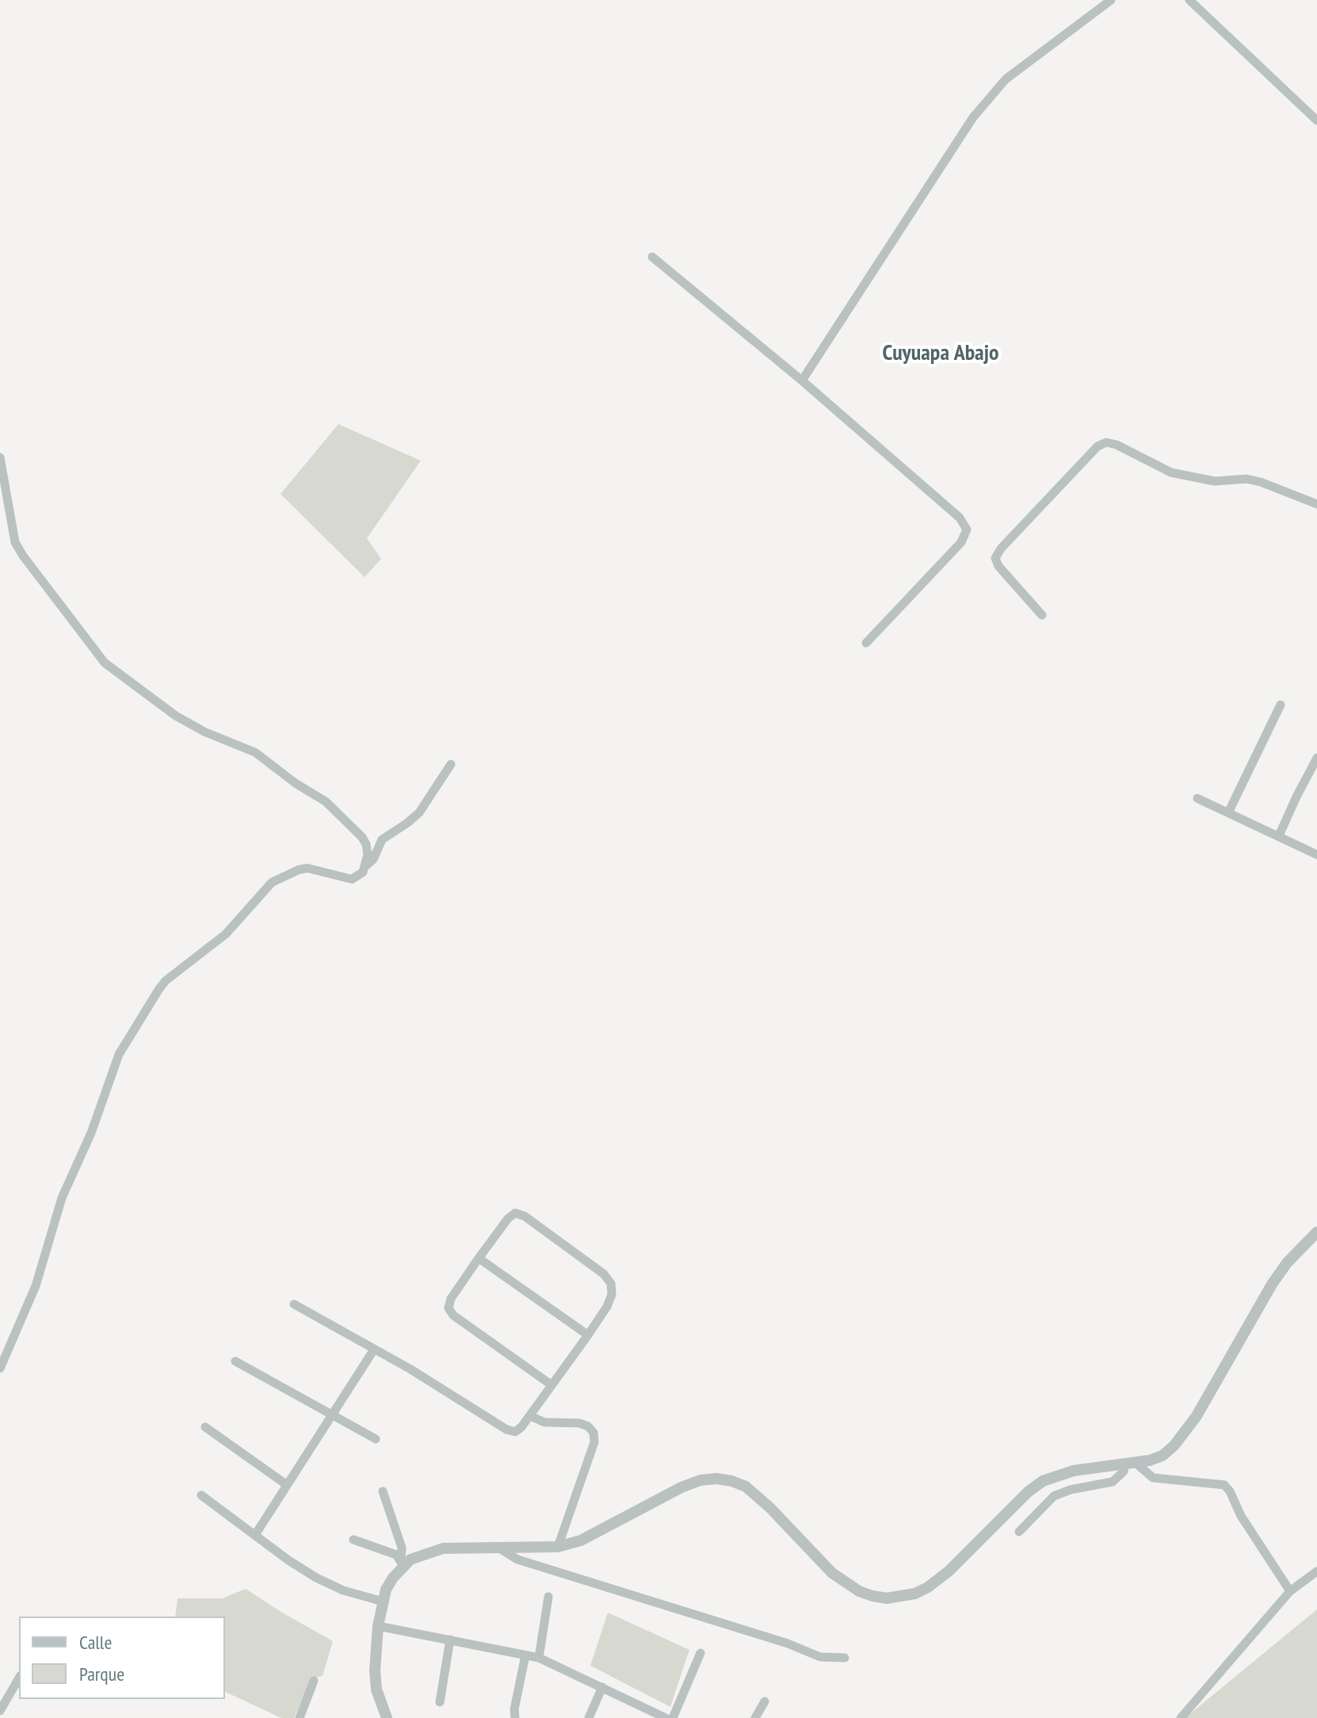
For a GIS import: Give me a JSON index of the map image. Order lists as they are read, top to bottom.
{
  "districts": ["Cuyuapa Abajo"],
  "legend": ["Calle", "Parque"]
}
